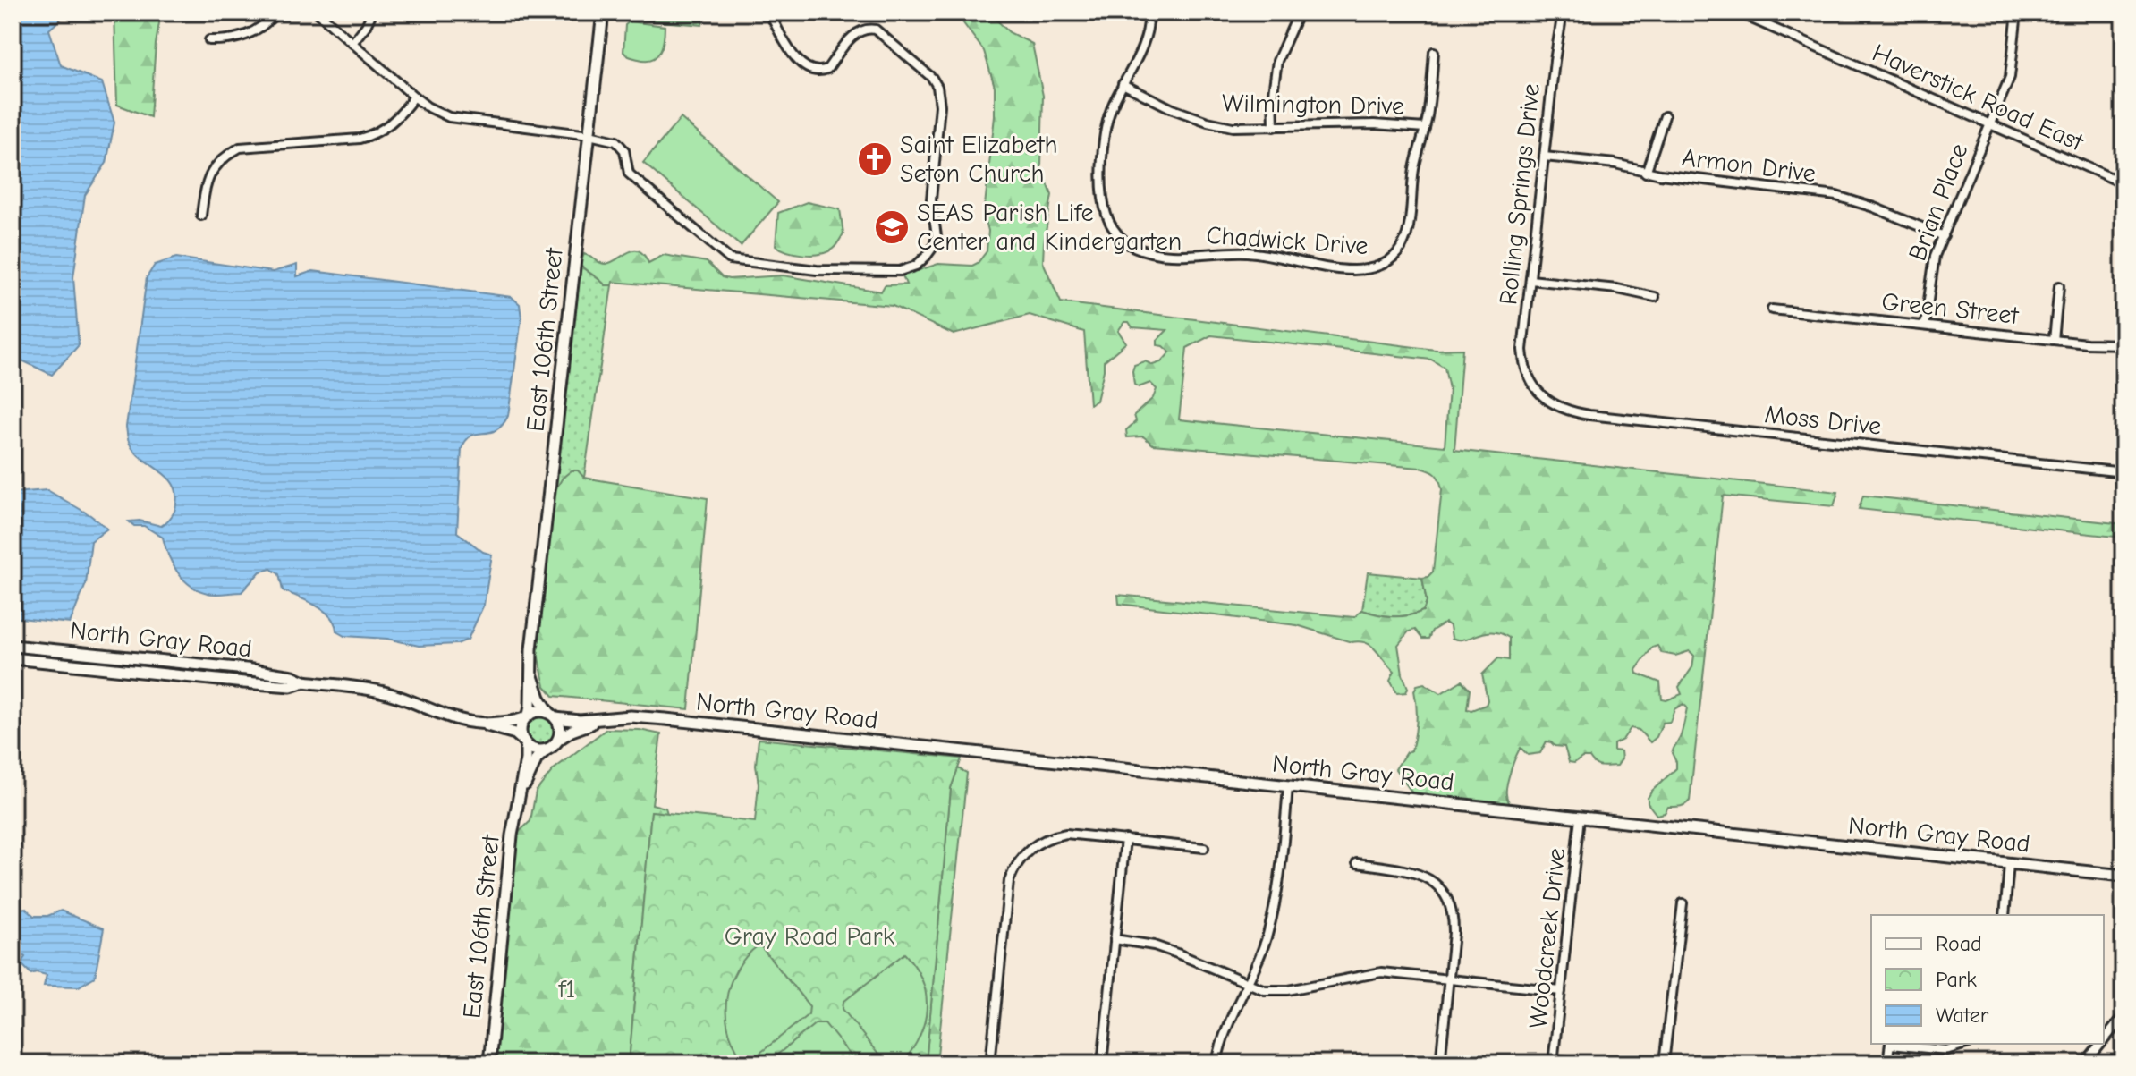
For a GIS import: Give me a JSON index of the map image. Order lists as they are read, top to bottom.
{
  "streets": {
    "street": [
      "Haverstick Road East",
      "Wilmington Drive",
      "Armon Drive",
      "Rolling Springs Drive",
      "Brian Place",
      "Chadwick Drive",
      "Green Street",
      "East 106th Street",
      "Moss Drive",
      "North Gray Road",
      "Woodcreek Drive"
    ]
  },
  "crossings": [
    ["Haverstick Road East", "Brian Place"],
    ["Wilmington Drive", "Chadwick Drive"],
    ["Armon Drive", "Rolling Springs Drive"],
    ["Armon Drive", "Brian Place"],
    ["Rolling Springs Drive", "Moss Drive"],
    ["Brian Place", "Green Street"],
    ["East 106th Street", "North Gray Road"],
    ["North Gray Road", "Woodcreek Drive"]
  ],
  "parks": ["Gray Road Park", "f1"],
  "places": {
    "church": ["Saint Elizabeth Seton Church"],
    "school or university": ["SEAS Parish Life Center and Kindergarten"]
  },
  "legend": ["Road", "Park", "Water"]
}
